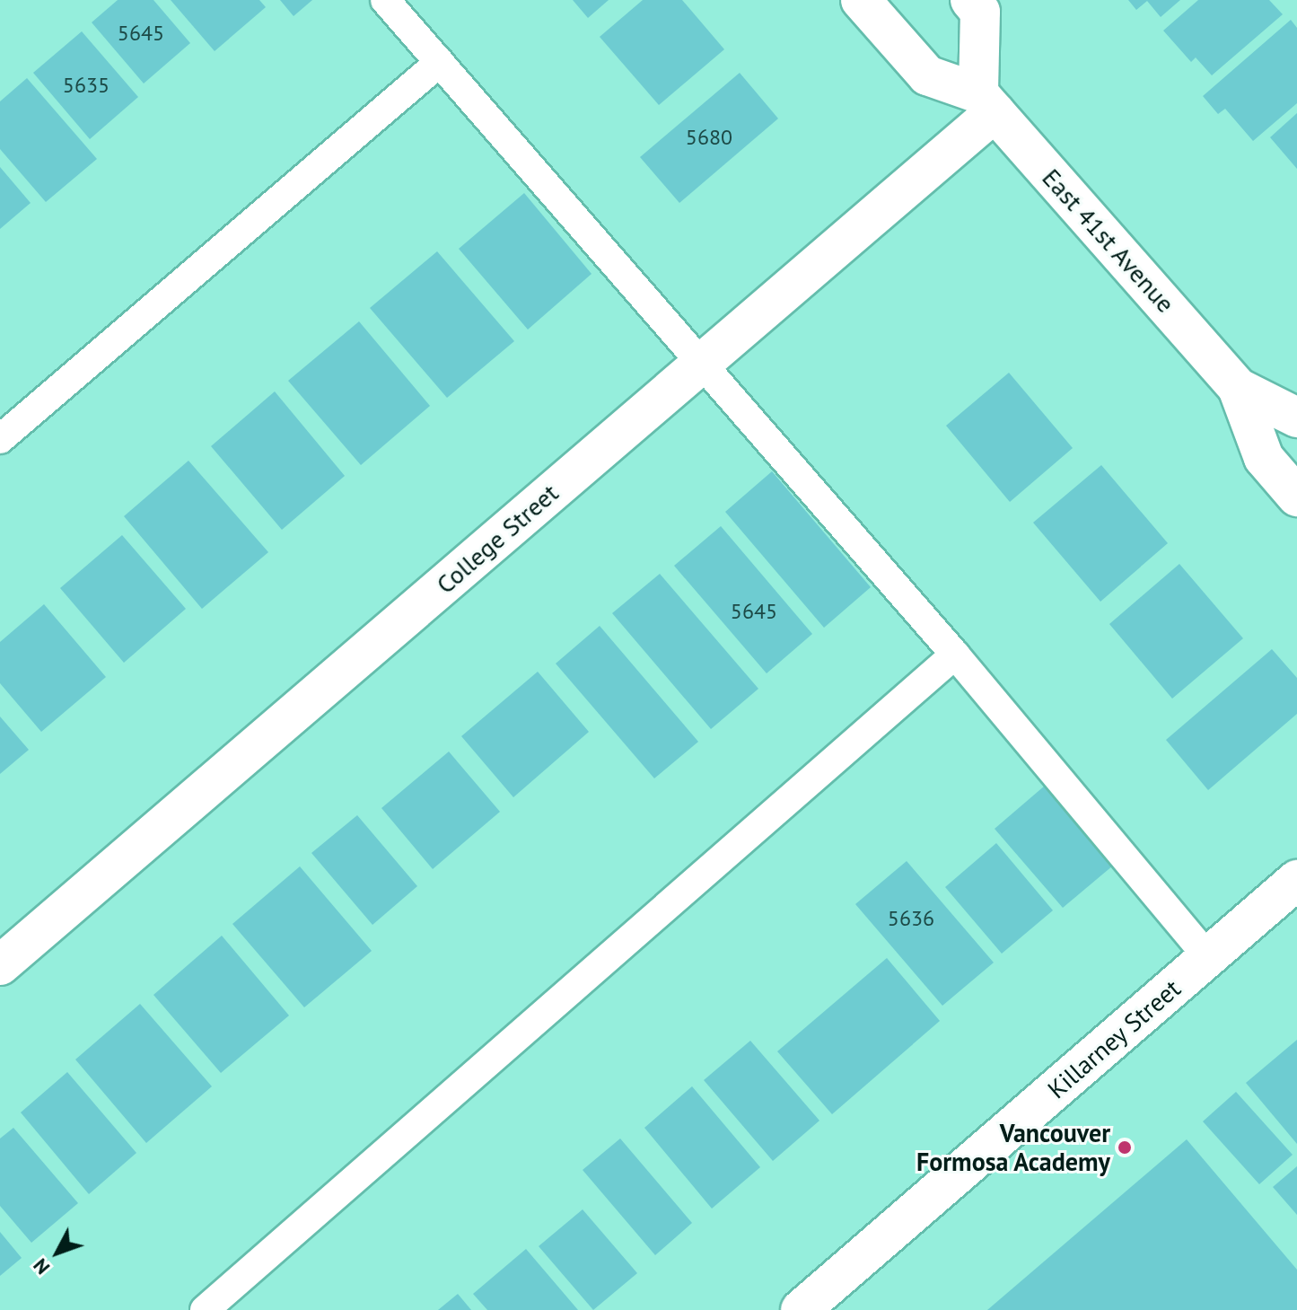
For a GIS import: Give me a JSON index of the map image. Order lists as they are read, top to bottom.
{
  "streets": {
    "street": ["East 41st Avenue", "College Street", "Killarney Street"]
  },
  "crossings": [
    ["East 41st Avenue", "College Street"]
  ],
  "places": ["Vancouver Formosa Academy"],
  "house_numbers": [
    "5645",
    "5635",
    "5680",
    "5645",
    "5636"
  ],
  "north": "bottom left"
}
